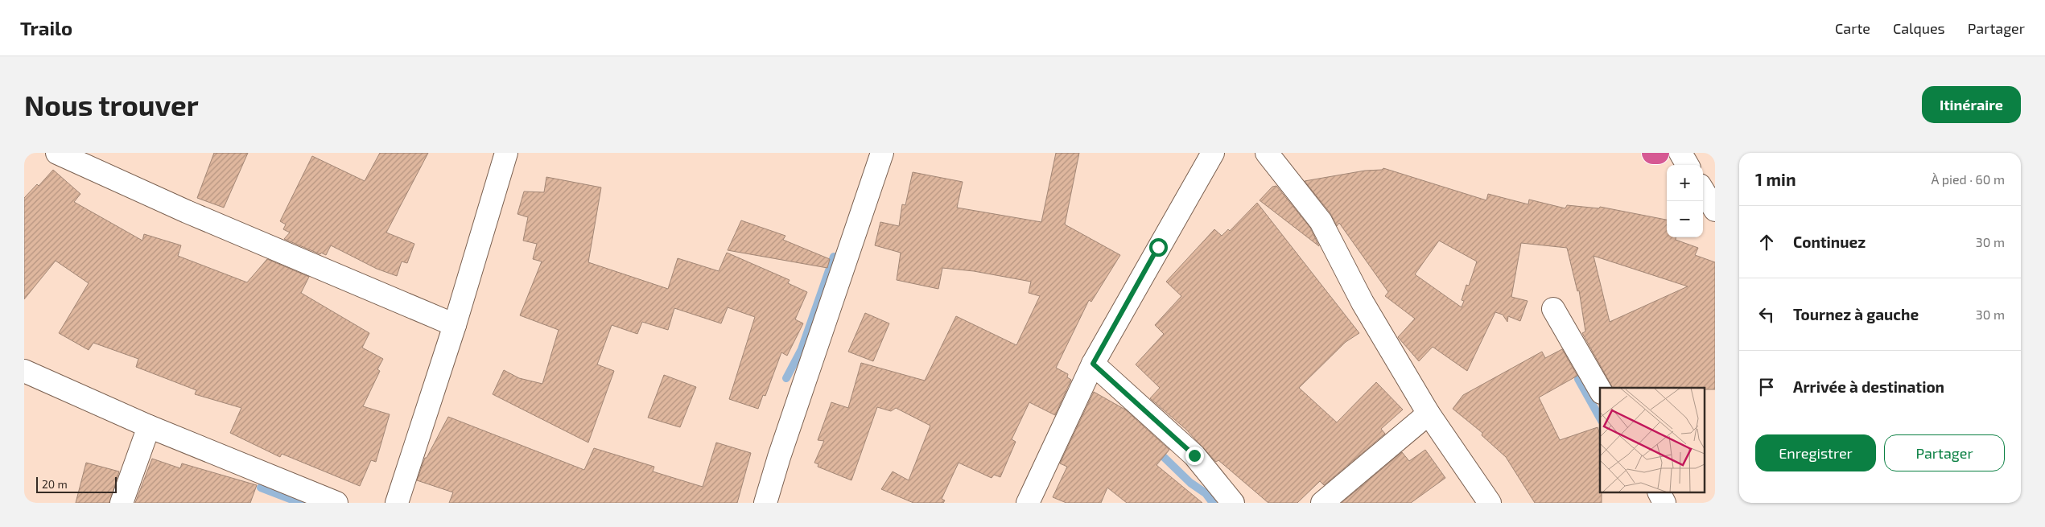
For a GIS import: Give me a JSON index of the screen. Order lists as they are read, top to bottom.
{
  "scale_bar": "20 m",
  "page": {
    "header": "Trailo",
    "nav": ["Carte", "Calques", "Partager"],
    "buttons": [
      "Itinéraire",
      ["Enregistrer", "Partager"]
    ],
    "title": "Nous trouver",
    "heading": ["1 min", "À pied · 60 m"],
    "map_buttons": ["+", "−"],
    "list": [
      ["Continuez", "30 m"],
      ["Tournez à gauche", "30 m"],
      "Arrivée à destination"
    ],
    "scale": "20 m"
  }
}
